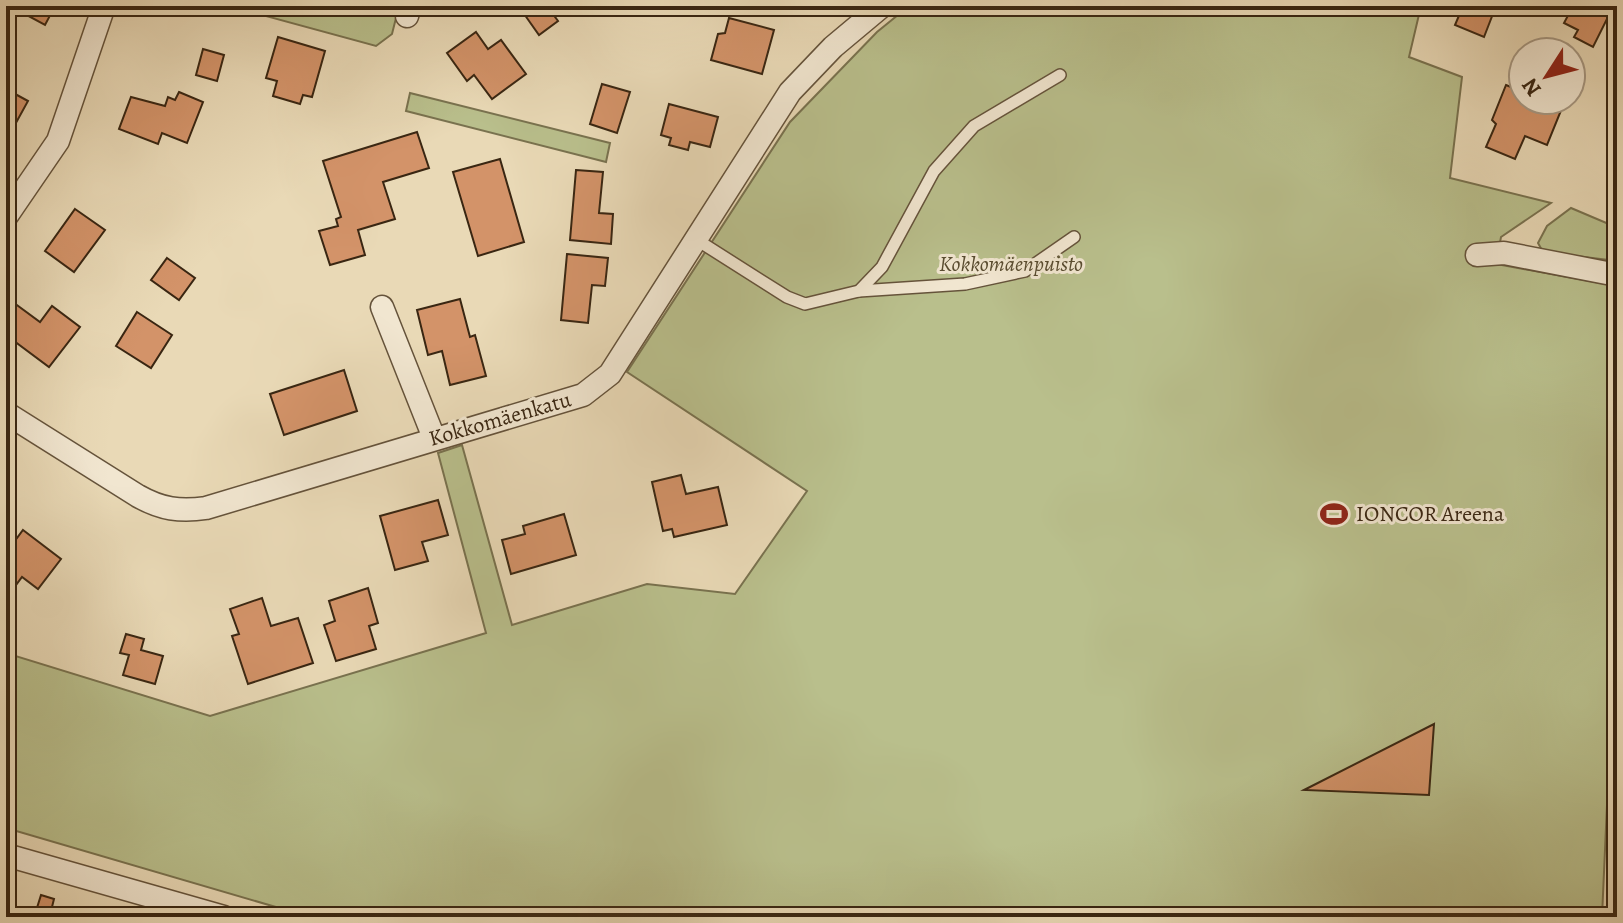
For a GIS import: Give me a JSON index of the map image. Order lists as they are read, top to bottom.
{
  "streets": {
    "street": ["Kokkomäenkatu"]
  },
  "parks": ["Kokkomäenpuisto"],
  "places": {
    "sports": ["IONCOR Areena"]
  },
  "north": "bottom left"
}
